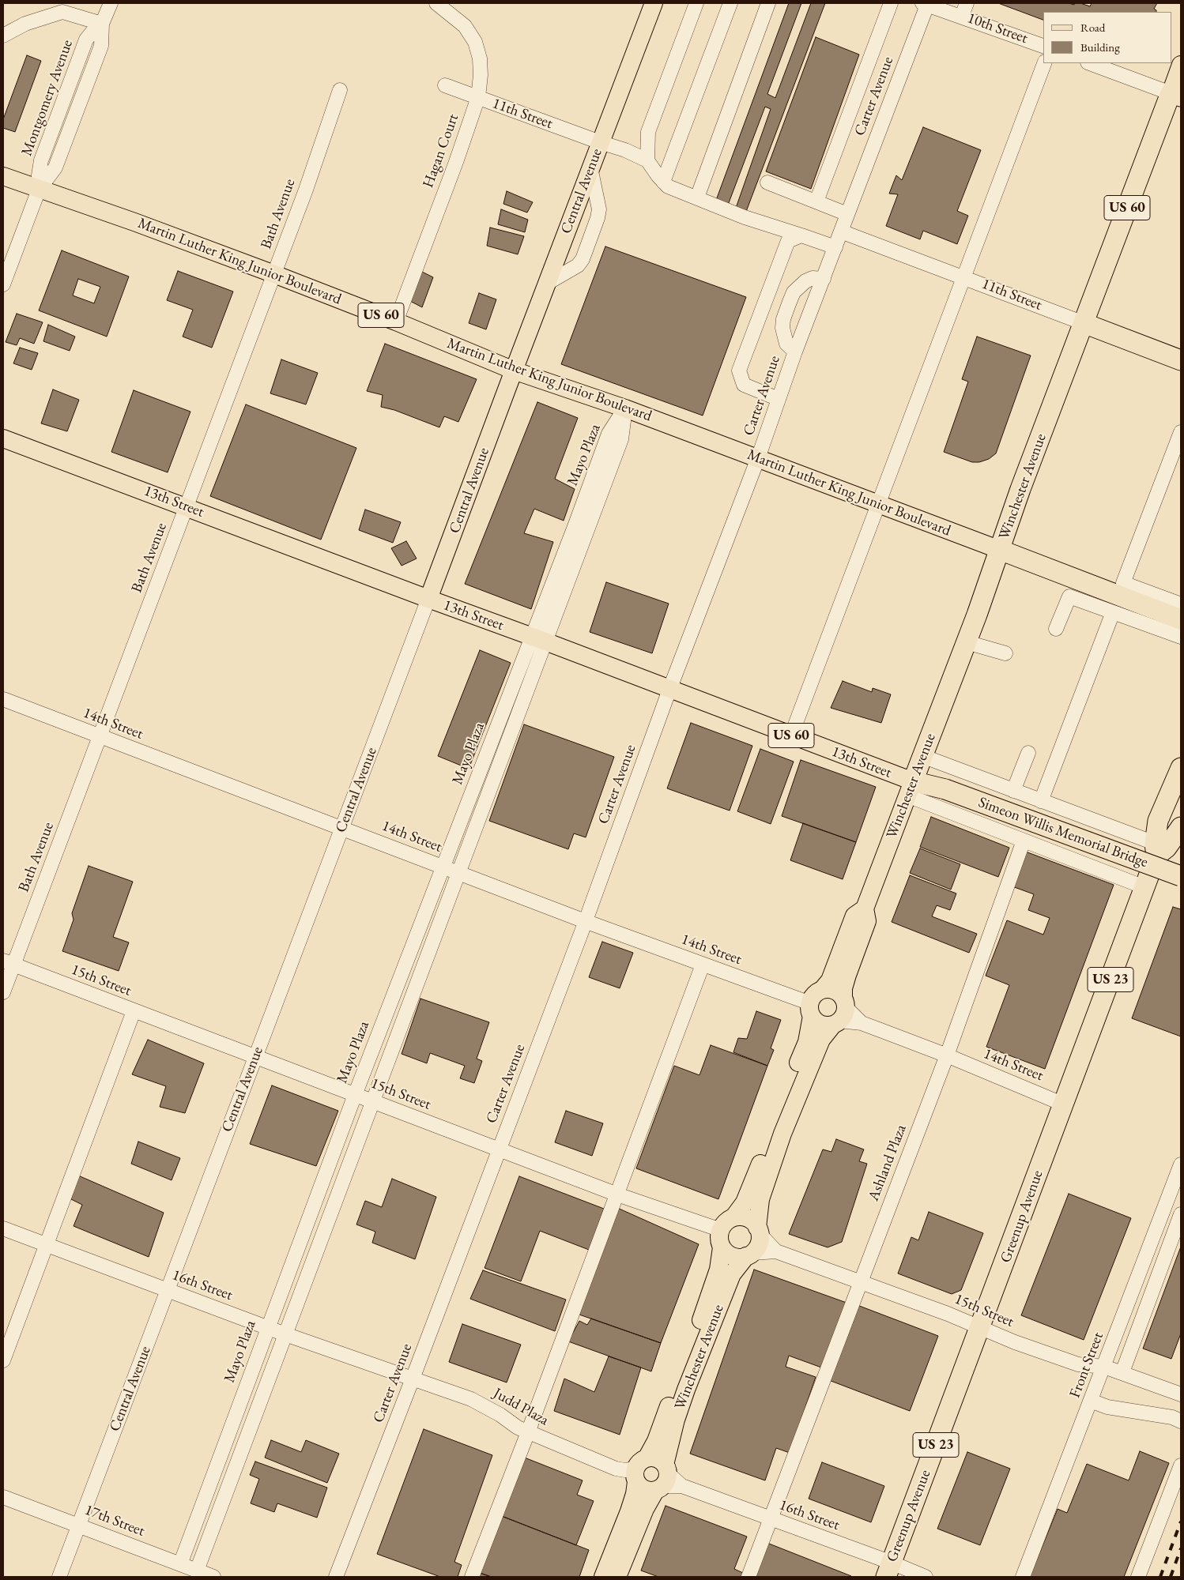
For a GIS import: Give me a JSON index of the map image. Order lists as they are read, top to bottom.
{
  "streets": {
    "highway": [
      "11th Street",
      "US 60",
      "Martin Luther King Junior Boulevard",
      "Winchester Avenue",
      "13th Street",
      "Simeon Willis Memorial Bridge",
      "US 23",
      "Greenup Avenue"
    ],
    "main road": ["Central Avenue"],
    "street": [
      "10th Street",
      "Carter Avenue",
      "Montgomery Avenue",
      "Hagan Court",
      "Bath Avenue",
      "Mayo Plaza",
      "14th Street",
      "15th Street",
      "Ashland Plaza",
      "16th Street",
      "Front Street",
      "Judd Plaza",
      "17th Street"
    ]
  },
  "crossings": [
    ["10th Street", "Carter Avenue"],
    ["Carter Avenue", "11th Street"],
    ["Carter Avenue", "Martin Luther King Junior Boulevard"],
    ["Carter Avenue", "13th Street"],
    ["Carter Avenue", "14th Street"],
    ["Carter Avenue", "15th Street"],
    ["Carter Avenue", "16th Street"],
    ["Carter Avenue", "Judd Plaza"],
    ["Montgomery Avenue", "Martin Luther King Junior Boulevard"],
    ["11th Street", "Hagan Court"],
    ["11th Street", "Central Avenue"],
    ["11th Street", "Winchester Avenue"],
    ["Hagan Court", "Martin Luther King Junior Boulevard"],
    ["Central Avenue", "Martin Luther King Junior Boulevard"],
    ["Central Avenue", "13th Street"],
    ["Central Avenue", "14th Street"],
    ["Central Avenue", "15th Street"],
    ["Central Avenue", "16th Street"],
    ["Central Avenue", "17th Street"],
    ["Bath Avenue", "Martin Luther King Junior Boulevard"],
    ["Bath Avenue", "13th Street"],
    ["Bath Avenue", "14th Street"],
    ["Bath Avenue", "15th Street"],
    ["Martin Luther King Junior Boulevard", "Mayo Plaza"],
    ["Martin Luther King Junior Boulevard", "Winchester Avenue"],
    ["Mayo Plaza", "13th Street"],
    ["Mayo Plaza", "14th Street"],
    ["Mayo Plaza", "15th Street"],
    ["Mayo Plaza", "16th Street"],
    ["Mayo Plaza", "17th Street"],
    ["Winchester Avenue", "13th Street"],
    ["Winchester Avenue", "14th Street"],
    ["Winchester Avenue", "15th Street"],
    ["Winchester Avenue", "16th Street"],
    ["Winchester Avenue", "Judd Plaza"],
    ["13th Street", "Simeon Willis Memorial Bridge"],
    ["14th Street", "Ashland Plaza"],
    ["14th Street", "Greenup Avenue"],
    ["15th Street", "Ashland Plaza"],
    ["15th Street", "Greenup Avenue"],
    ["15th Street", "Front Street"],
    ["Ashland Plaza", "16th Street"],
    ["Greenup Avenue", "16th Street"],
    ["16th Street", "Judd Plaza"]
  ],
  "legend": ["Road", "Building"]
}
